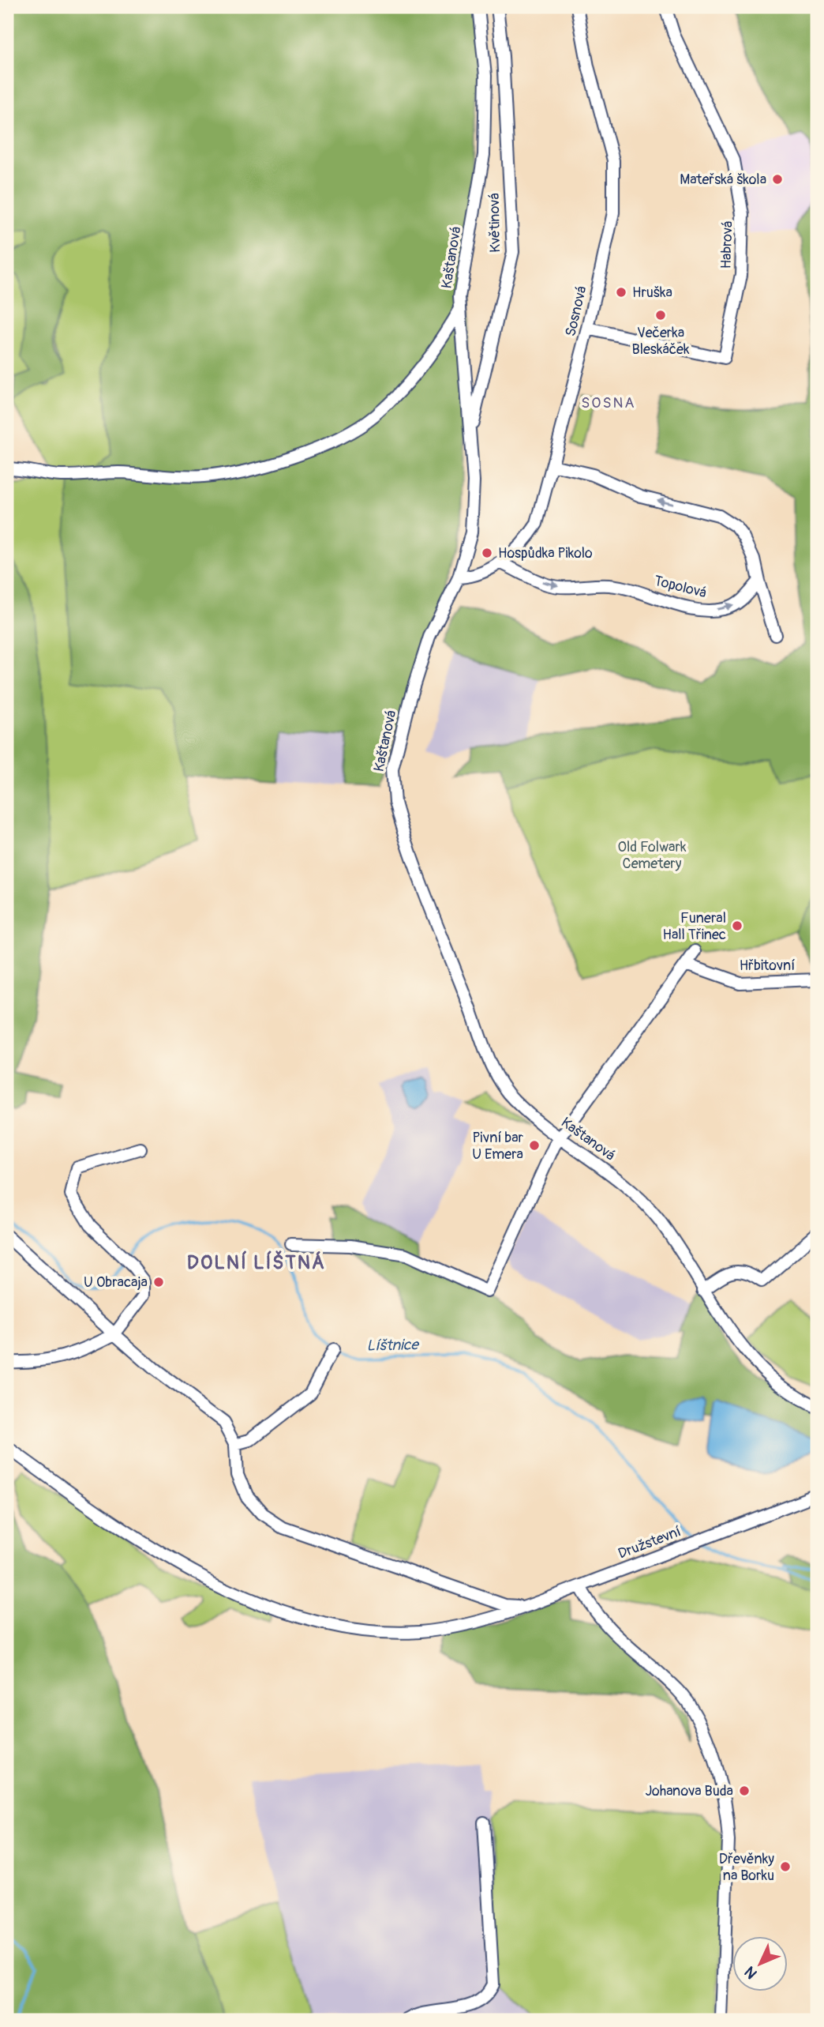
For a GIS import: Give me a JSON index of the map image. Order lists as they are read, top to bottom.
{
  "streets": {
    "street": [
      "Květinová",
      "Habrová",
      "Kaštanová",
      "Sosnová",
      "Topolová",
      "Hřbitovní",
      "Družstevní"
    ]
  },
  "crossings": [
    ["Květinová", "Kaštanová"],
    ["Habrová", "Sosnová"],
    ["Kaštanová", "Sosnová"],
    ["Sosnová", "Topolová"]
  ],
  "one_way": ["Topolová"],
  "districts": ["SOSNA", "DOLNÍ LÍŠTNÁ"],
  "water": ["Líštnice"],
  "parks": ["Old Folwark Cemetery"],
  "places": [
    "Mateřská škola",
    "Hruška",
    "Večerka Bleskáček",
    "Hospůdka Pikolo",
    "Funeral Hall Třinec",
    "Pivní bar U Emera",
    "U Obracaja",
    "Johanova Buda",
    "Dřevěnky na Borku"
  ],
  "north": "bottom left"
}
